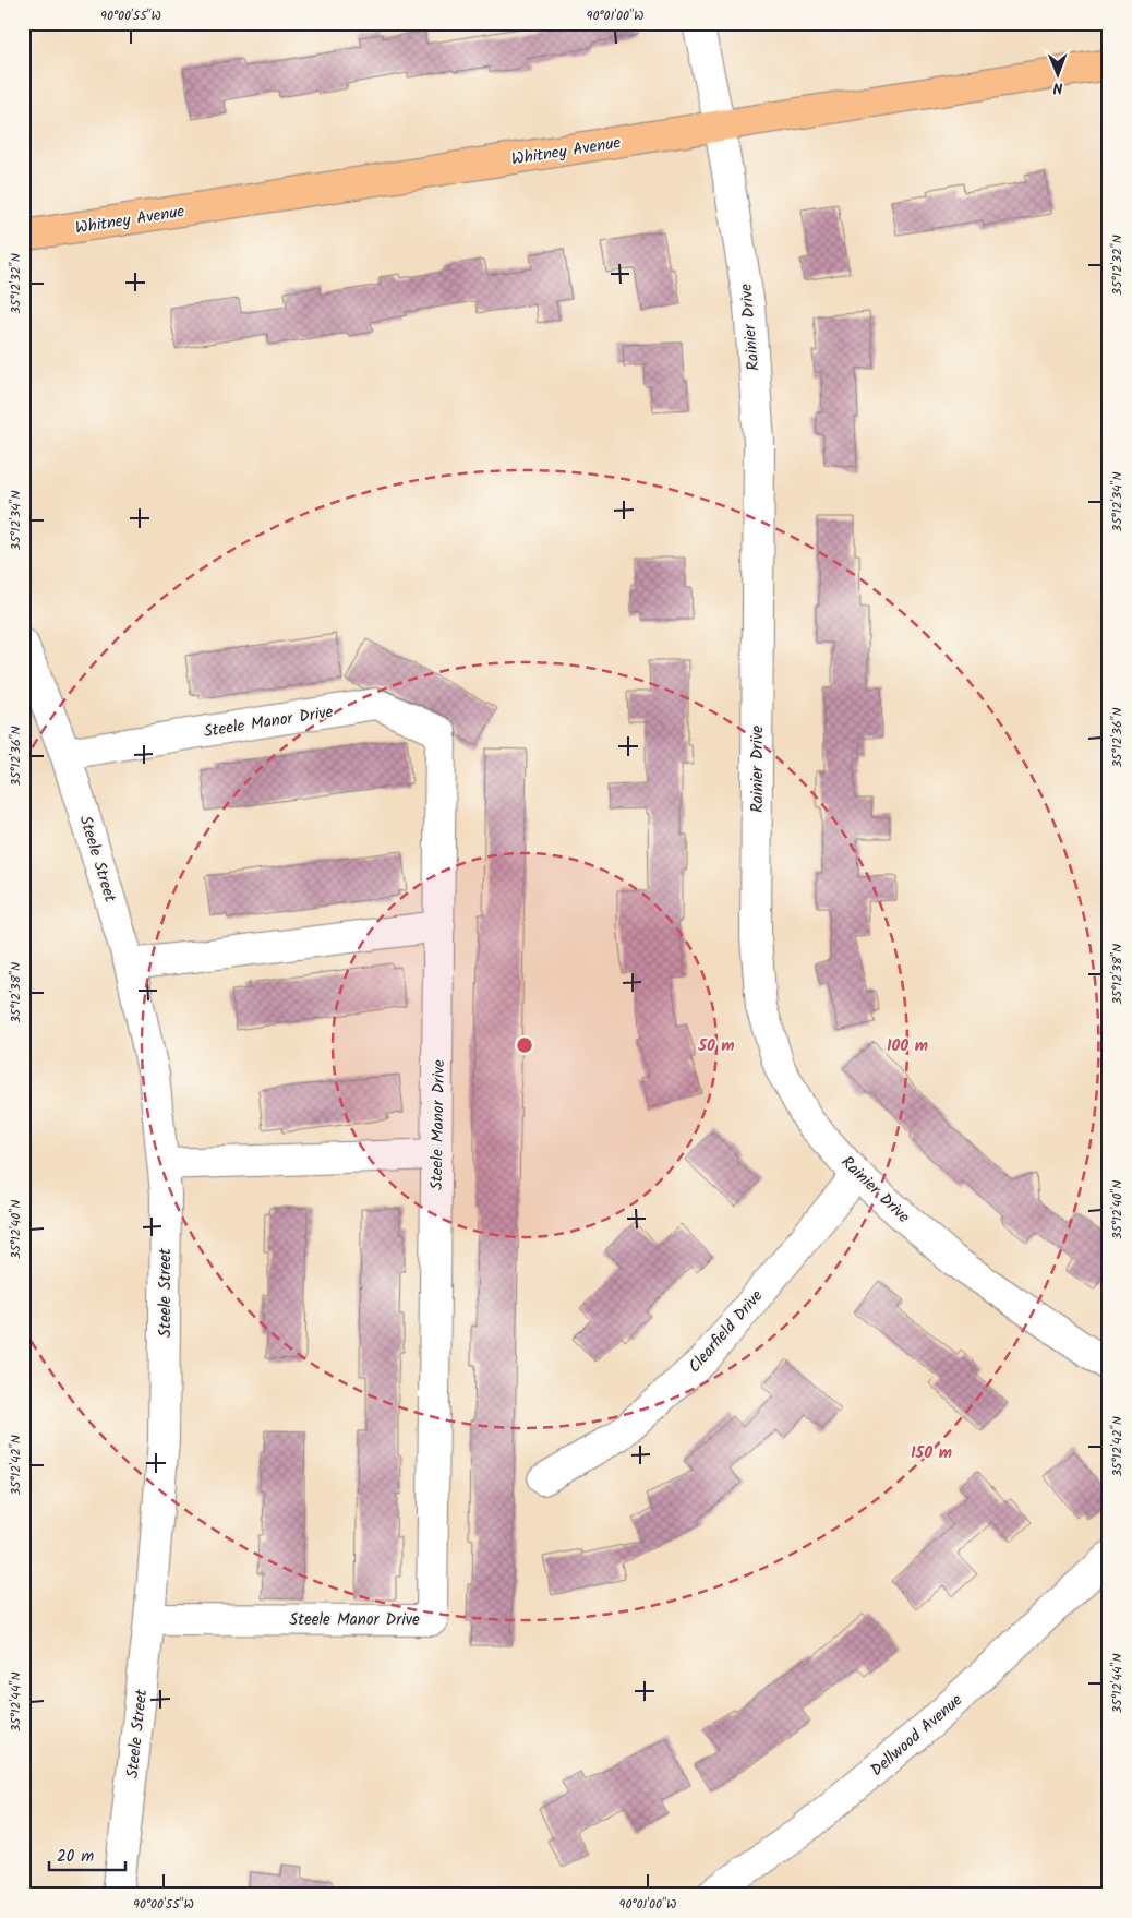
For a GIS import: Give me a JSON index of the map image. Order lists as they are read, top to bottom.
{
  "streets": {
    "main road": ["Whitney Avenue"],
    "street": [
      "Rainier Drive",
      "Steele Manor Drive",
      "Steele Street",
      "Clearfield Drive",
      "Dellwood Avenue"
    ]
  },
  "crossings": [
    ["Whitney Avenue", "Rainier Drive"],
    ["Rainier Drive", "Clearfield Drive"],
    ["Steele Manor Drive", "Steele Street"]
  ],
  "scale_bar": "20 m",
  "north": "bottom",
  "coordinates": [
    "90°00'55\"W",
    "90°01'00\"W",
    "35°12'32\"N",
    "35°12'34\"N",
    "35°12'36\"N",
    "35°12'38\"N",
    "35°12'40\"N",
    "35°12'42\"N",
    "35°12'44\"N"
  ],
  "rings": ["50 m", "100 m", "150 m"]
}
